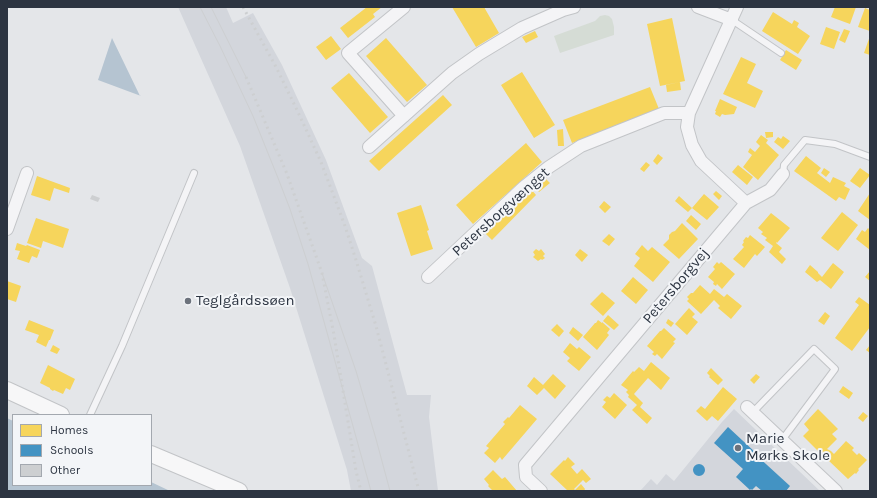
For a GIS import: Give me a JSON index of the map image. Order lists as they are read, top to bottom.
{
  "streets": {
    "street": ["Petersborgvænget", "Petersborgvej"]
  },
  "places": ["Teglgårdssøen", "Marie Mørks Skole"],
  "legend": ["Homes", "Schools", "Other"]
}
